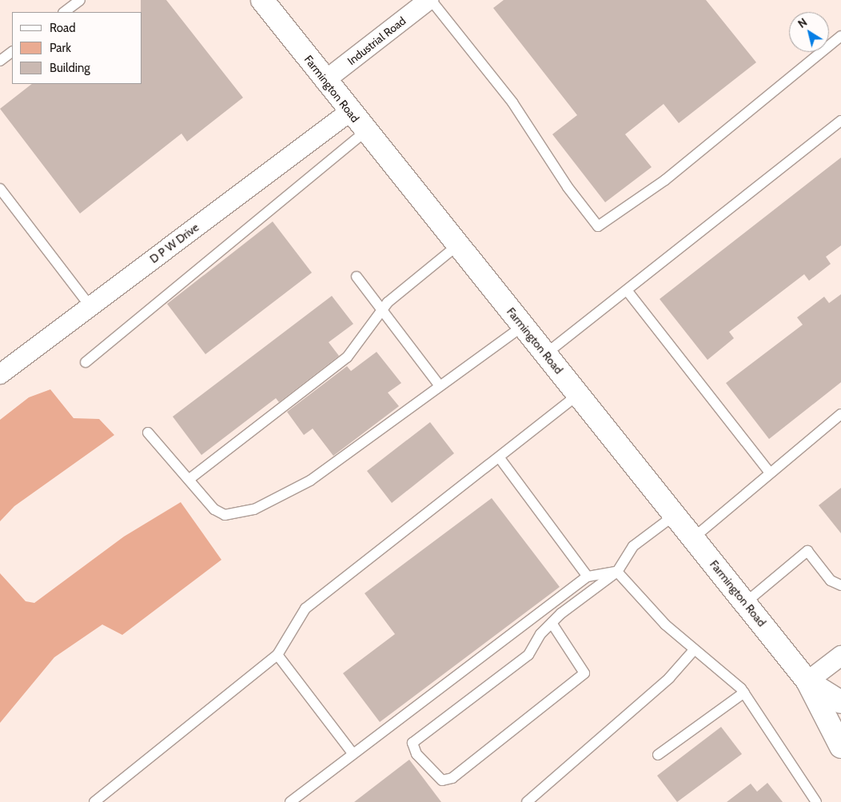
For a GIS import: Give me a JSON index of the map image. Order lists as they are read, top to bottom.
{
  "streets": {
    "main road": ["Farmington Road"],
    "street": ["Industrial Road", "D P W Drive"]
  },
  "crossings": [
    ["Industrial Road", "Farmington Road"],
    ["Farmington Road", "D P W Drive"]
  ],
  "legend": ["Road", "Park", "Building"],
  "north": "top left"
}
